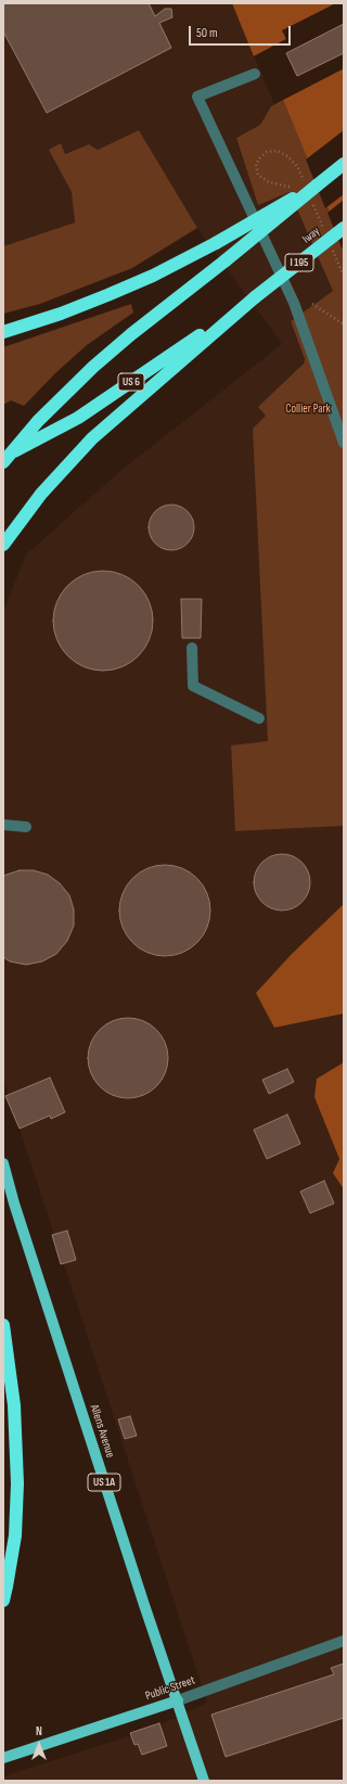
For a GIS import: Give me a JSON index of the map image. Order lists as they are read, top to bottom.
{
  "streets": {
    "highway": ["Iway", "I 195", "US 6"],
    "main road": ["Allens Avenue", "US 1A", "Public Street"]
  },
  "crossings": [
    ["Iway", "US 6"],
    ["Allens Avenue", "Public Street"]
  ],
  "parks": ["Collier Park"],
  "scale_bar": "50 m",
  "north": "top"
}
